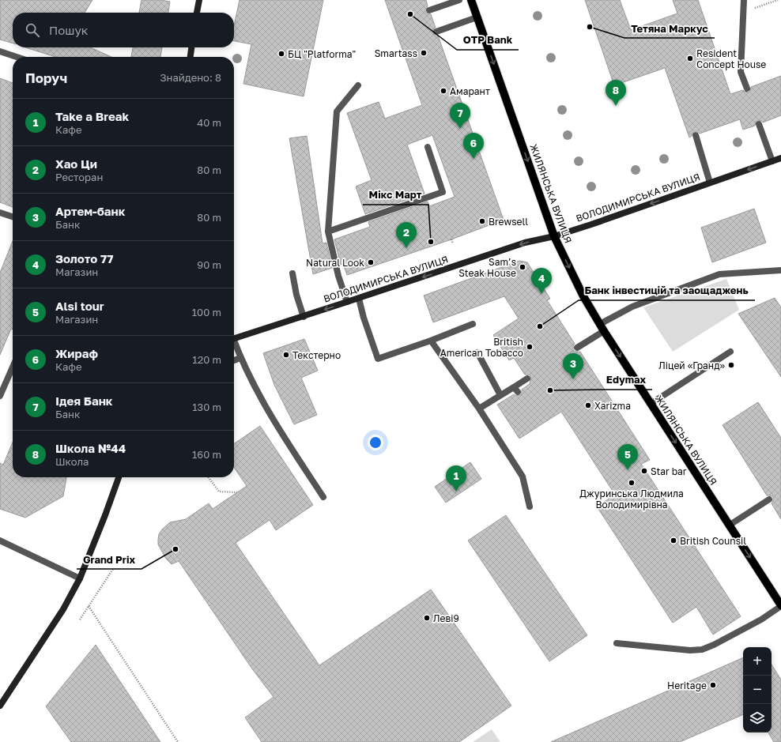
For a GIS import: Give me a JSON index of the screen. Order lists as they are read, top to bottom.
{
  "streets": {
    "main road": ["ЖИЛЯНСЬКА ВУЛИЦЯ"],
    "street": ["ВОЛОДИМИРСЬКА ВУЛИЦЯ"]
  },
  "crossings": [
    ["ЖИЛЯНСЬКА ВУЛИЦЯ", "ВОЛОДИМИРСЬКА ВУЛИЦЯ"]
  ],
  "one_way": ["ЖИЛЯНСЬКА ВУЛИЦЯ", "ВОЛОДИМИРСЬКА ВУЛИЦЯ"],
  "places": [
    "OTP Bank",
    "Тетяна Маркус",
    "Smartass",
    "БЦ \"Platforma\"",
    "Resident Concept House",
    "Амарант",
    "Brewsell",
    "Мікс Март",
    "Natural Look",
    "Sam’s Steak House",
    "Банк інвестицій та заощаджень",
    "British American Tobacco",
    "Текстерно",
    "Ліцей «Гранд»",
    "Edymax",
    "Xarizma",
    "Star bar",
    "Джуринська Людмила Володимирівна",
    "British Counsil",
    "Grand Prix",
    "Леві9",
    "Heritage"
  ],
  "page": {
    "search": "Пошук",
    "heading": ["Поруч", "Знайдено: 8"],
    "pins": [
      "8",
      "7",
      "6",
      "2",
      "4",
      "3",
      "5",
      "1"
    ],
    "list": [
      {
        "mark": "1",
        "name": "Take a Break",
        "note": "Кафе",
        "value": "40 m"
      },
      {
        "mark": "2",
        "name": "Хао Ци",
        "note": "Ресторан",
        "value": "80 m"
      },
      {
        "mark": "3",
        "name": "Артем-банк",
        "note": "Банк",
        "value": "80 m"
      },
      {
        "mark": "4",
        "name": "Золото 77",
        "note": "Магазин",
        "value": "90 m"
      },
      {
        "mark": "5",
        "name": "Alsi tour",
        "note": "Магазин",
        "value": "100 m"
      },
      {
        "mark": "6",
        "name": "Жираф",
        "note": "Кафе",
        "value": "120 m"
      },
      {
        "mark": "7",
        "name": "Ідея Банк",
        "note": "Банк",
        "value": "130 m"
      },
      {
        "mark": "8",
        "name": "Школа №44",
        "note": "Школа",
        "value": "160 m"
      }
    ],
    "map_buttons": ["+", "−"]
  }
}
